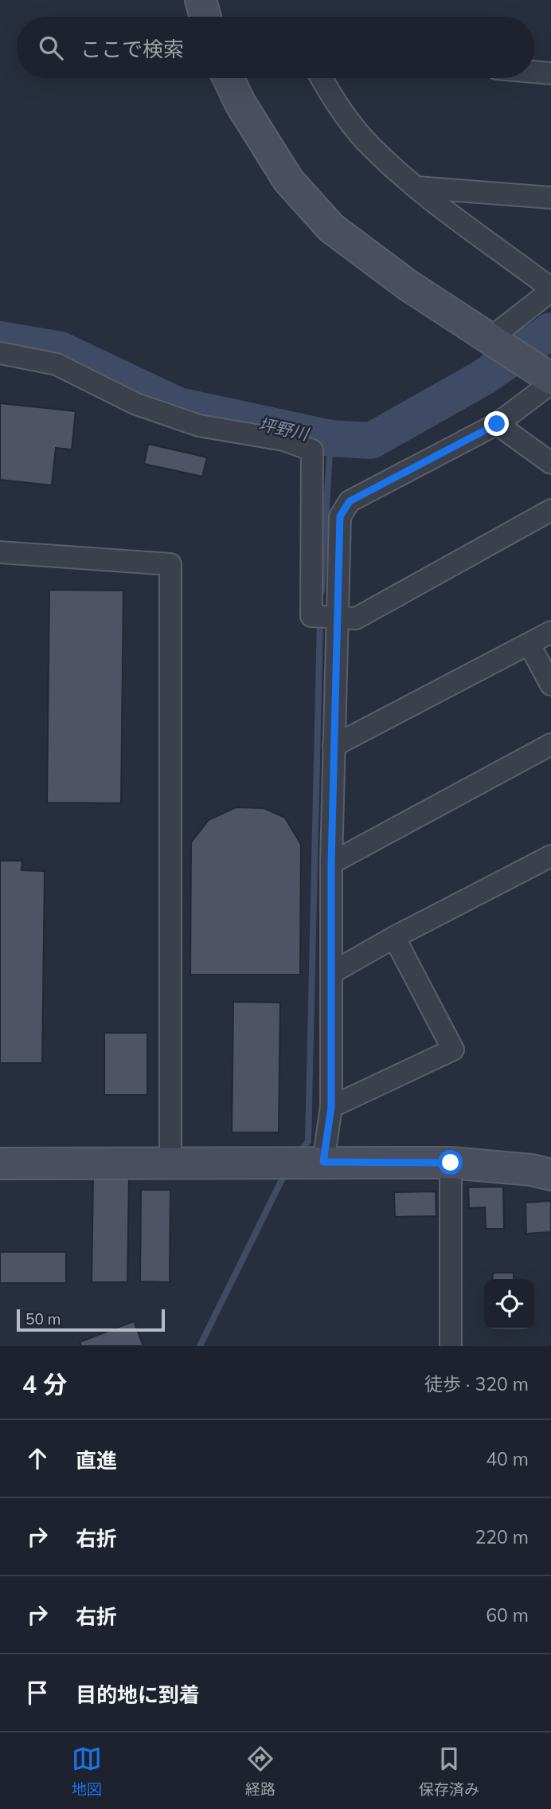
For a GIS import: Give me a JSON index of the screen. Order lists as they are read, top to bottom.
{
  "water": ["坪野川"],
  "scale_bar": "50 m",
  "page": {
    "search": "ここで検索",
    "scale": "50 m",
    "heading": ["4 分", "徒歩 · 320 m"],
    "list": [
      ["直進", "40 m"],
      ["右折", "220 m"],
      ["右折", "60 m"],
      "目的地に到着"
    ],
    "nav": ["地図", "経路", "保存済み"]
  }
}
